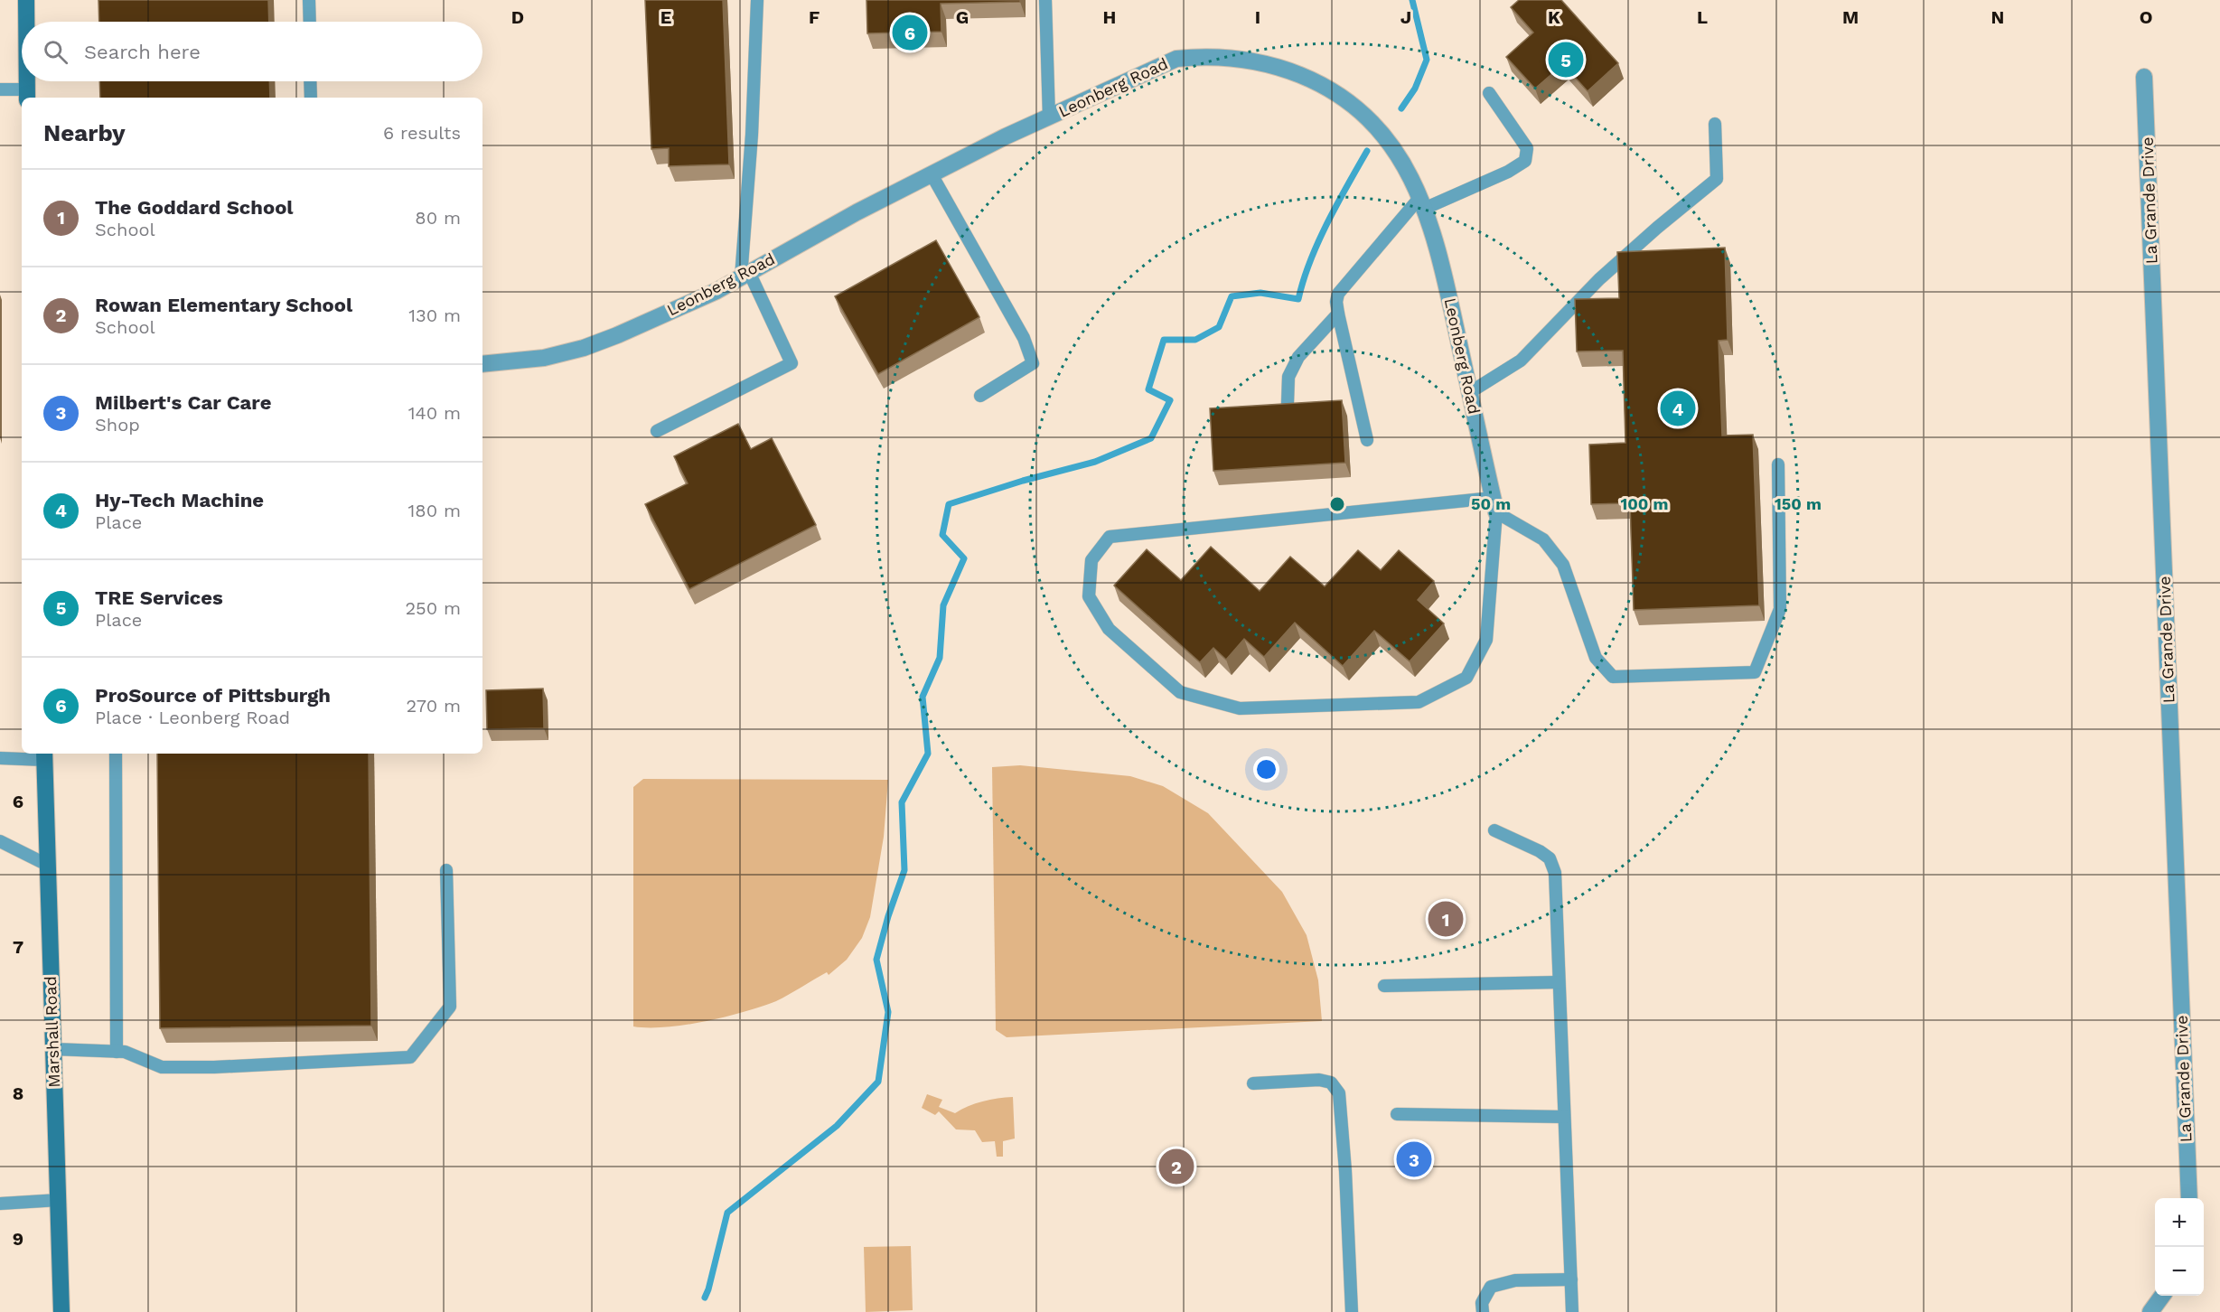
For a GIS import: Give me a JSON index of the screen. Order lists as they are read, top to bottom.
{
  "streets": {
    "street": ["Leonberg Road", "La Grande Drive", "Marshall Road"]
  },
  "page": {
    "pins": [
      "6",
      "5",
      "4",
      "1",
      "3",
      "2"
    ],
    "search": "Search here",
    "heading": ["Nearby", "6 results"],
    "list": [
      {
        "mark": "1",
        "name": "The Goddard School",
        "note": "School",
        "value": "80 m"
      },
      {
        "mark": "2",
        "name": "Rowan Elementary School",
        "note": "School",
        "value": "130 m"
      },
      {
        "mark": "3",
        "name": "Milbert's Car Care",
        "note": "Shop",
        "value": "140 m"
      },
      {
        "mark": "4",
        "name": "Hy-Tech Machine",
        "note": "Place",
        "value": "180 m"
      },
      {
        "mark": "5",
        "name": "TRE Services",
        "note": "Place",
        "value": "250 m"
      },
      {
        "mark": "6",
        "name": "ProSource of Pittsburgh",
        "note": "Place · Leonberg Road",
        "value": "270 m"
      }
    ],
    "map_buttons": ["+", "−"]
  },
  "grid": {
    "columns": [
      "D",
      "E",
      "F",
      "G",
      "H",
      "I",
      "J",
      "K",
      "L",
      "M",
      "N",
      "O"
    ],
    "rows": [
      "6",
      "7",
      "8",
      "9"
    ]
  },
  "rings": ["50 m", "100 m", "150 m"]
}
